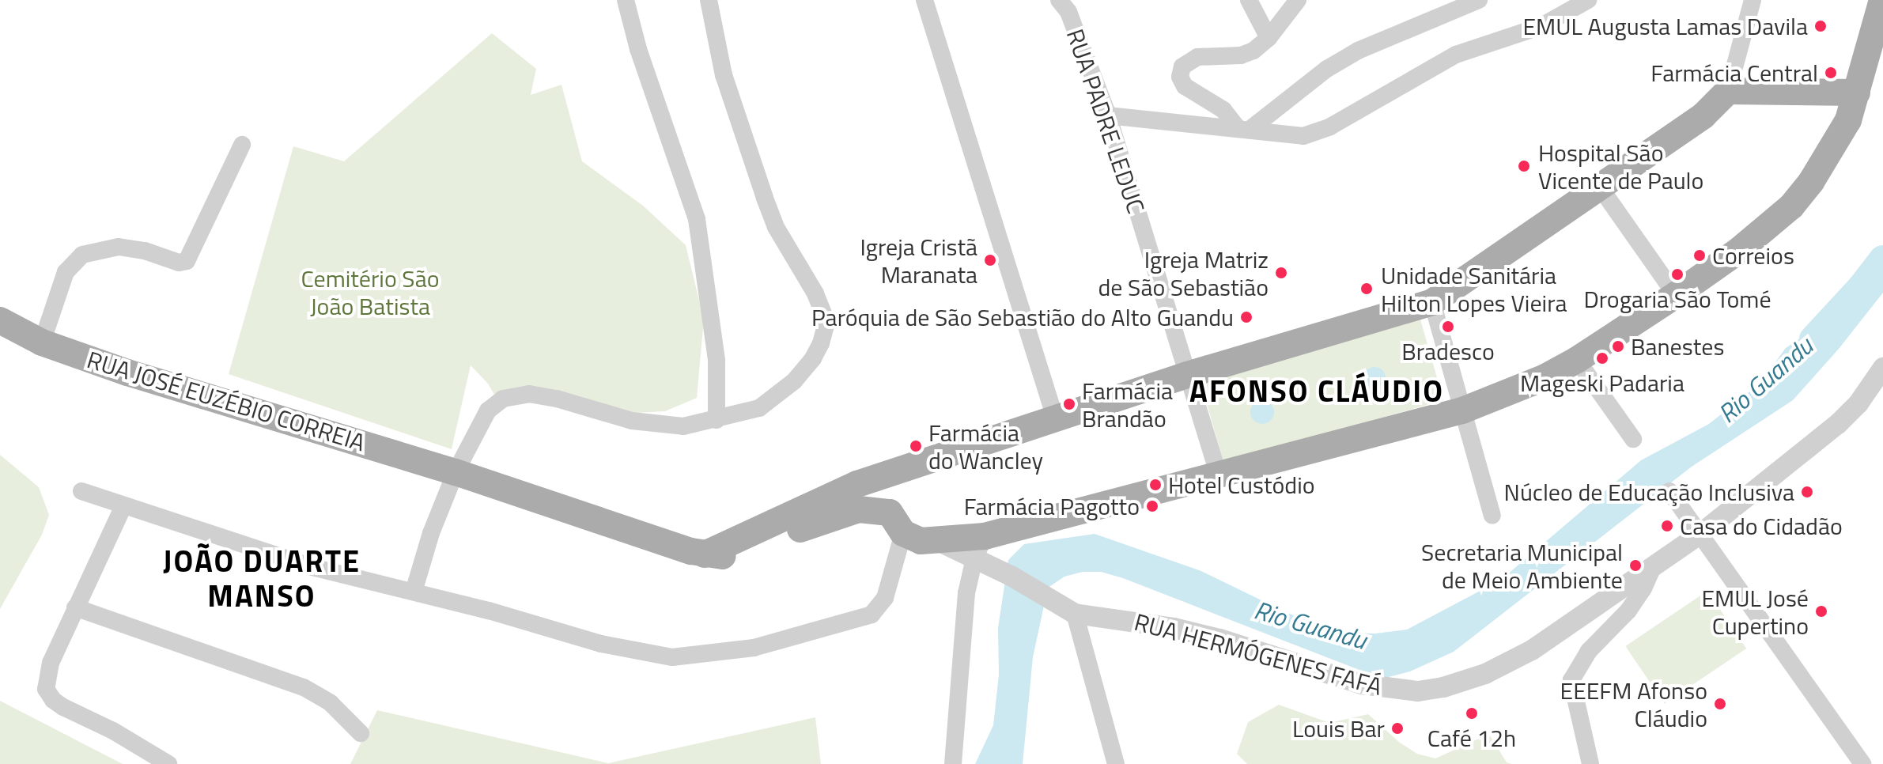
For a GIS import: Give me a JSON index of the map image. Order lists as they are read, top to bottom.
{
  "streets": {
    "main road": ["RUA JOSÉ EUZÉBIO CORREIA"],
    "street": ["RUA PADRE LEDUC", "RUA HERMÓGENES FAFÁ"]
  },
  "crossings": [
    ["RUA PADRE LEDUC", "RUA JOSÉ EUZÉBIO CORREIA"],
    ["RUA JOSÉ EUZÉBIO CORREIA", "RUA HERMÓGENES FAFÁ"]
  ],
  "districts": ["AFONSO CLÁUDIO", "JOÃO DUARTE MANSO"],
  "water": ["Rio Guandu"],
  "parks": ["Cemitério São João Batista"],
  "places": [
    "EMUL Augusta Lamas Davila",
    "Farmácia Central",
    "Hospital São Vicente de Paulo",
    "Correios",
    "Igreja Cristã Maranata",
    "Igreja Matriz de São Sebastião",
    "Drogaria São Tomé",
    "Unidade Sanitária Hilton Lopes Vieira",
    "Paróquia de São Sebastião do Alto Guandu",
    "Bradesco",
    "Banestes",
    "Mageski Padaria",
    "Farmácia Brandão",
    "Farmácia do Wancley",
    "Hotel Custódio",
    "Núcleo de Educação Inclusiva",
    "Farmácia Pagotto",
    "Casa do Cidadão",
    "Secretaria Municipal de Meio Ambiente",
    "EMUL José Cupertino",
    "EEEFM Afonso Cláudio",
    "Café 12h",
    "Louis Bar"
  ]
}
